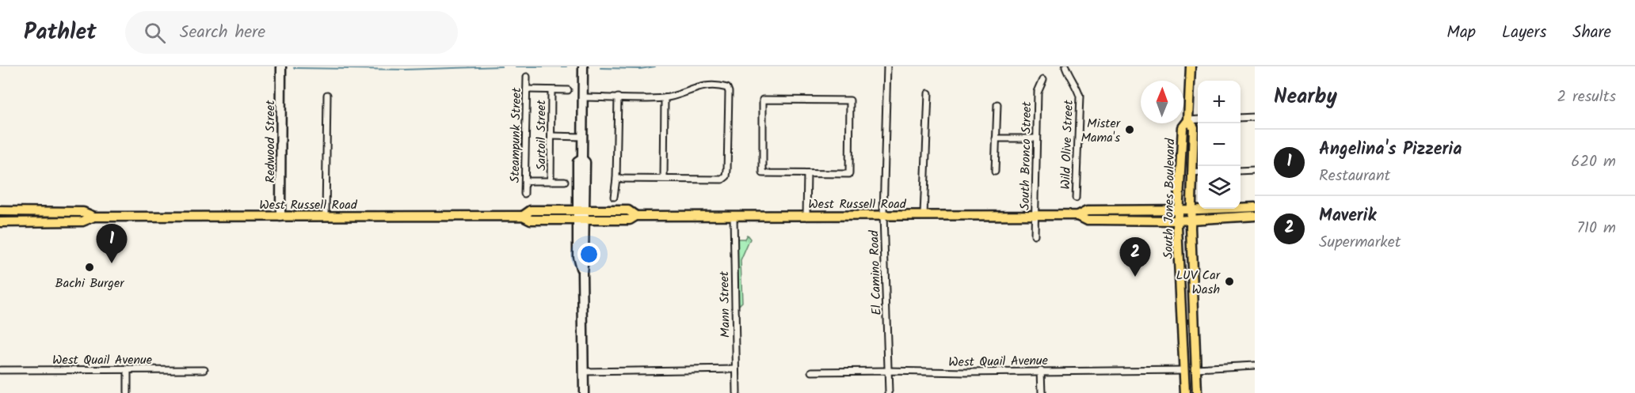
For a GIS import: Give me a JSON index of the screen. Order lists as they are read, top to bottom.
{
  "streets": {
    "main road": ["South Jones Boulevard", "West Russell Road"],
    "street": [
      "Steampunk Street",
      "Sartoil Street",
      "Redwood Street",
      "Wild Olive Street",
      "South Bronco Street",
      "El Camino Road",
      "Mann Street",
      "West Quail Avenue"
    ]
  },
  "crossings": [
    ["Redwood Street", "West Russell Road"],
    ["South Bronco Street", "West Russell Road"],
    ["South Jones Boulevard", "West Russell Road"],
    ["South Jones Boulevard", "West Quail Avenue"],
    ["West Russell Road", "El Camino Road"],
    ["West Russell Road", "Mann Street"],
    ["El Camino Road", "West Quail Avenue"]
  ],
  "places": ["Mister Mama's", "Bachi Burger", "LUV Car Wash"],
  "north": "top",
  "page": {
    "header": "Pathlet",
    "search": "Search here",
    "nav": ["Map", "Layers", "Share"],
    "heading": ["Nearby", "2 results"],
    "map_buttons": ["+", "−"],
    "list": [
      {
        "mark": "1",
        "name": "Angelina's Pizzeria",
        "note": "Restaurant",
        "value": "620 m"
      },
      {
        "mark": "2",
        "name": "Maverik",
        "note": "Supermarket",
        "value": "710 m"
      }
    ],
    "pins": ["1", "2"]
  }
}
